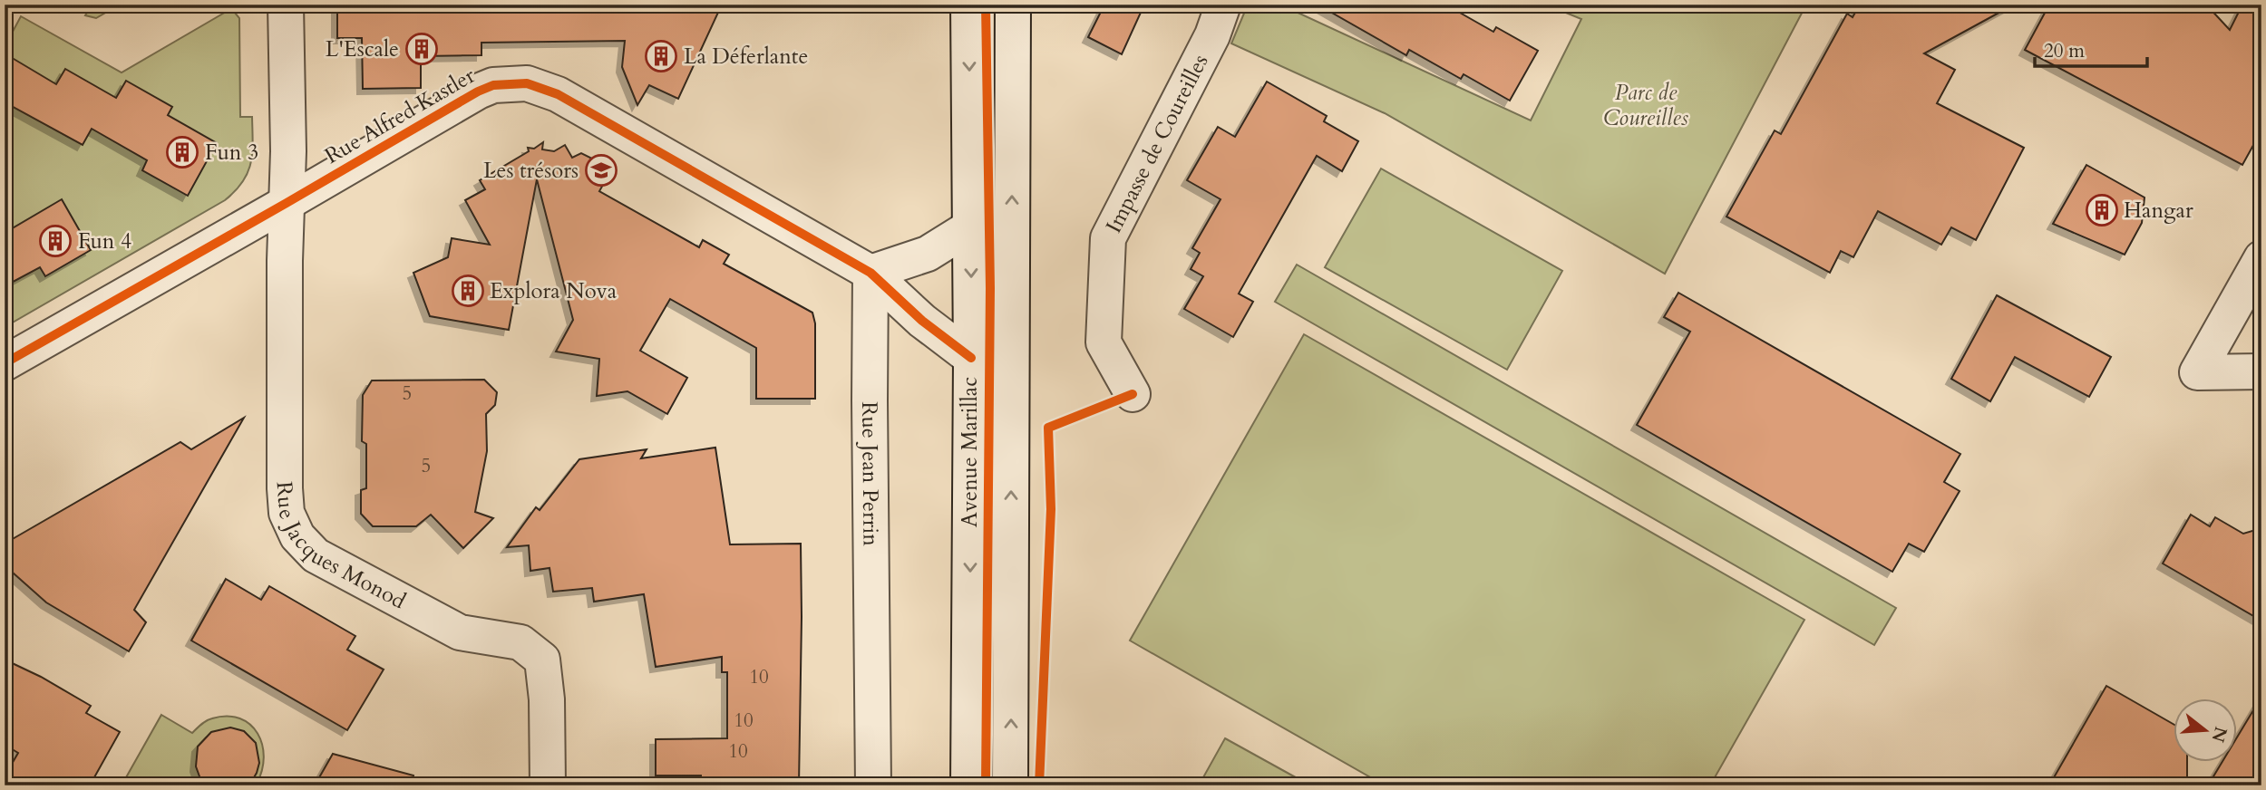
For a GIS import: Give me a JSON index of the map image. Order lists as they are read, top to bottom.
{
  "streets": {
    "street": [
      "Rue Alfred Kastler",
      "Impasse de Coureilles",
      "Avenue Marillac",
      "Rue Jean Perrin",
      "Rue Jacques Monod"
    ]
  },
  "crossings": [
    ["Rue Alfred Kastler", "Avenue Marillac"],
    ["Rue Alfred Kastler", "Rue Jean Perrin"],
    ["Rue Alfred Kastler", "Rue Jacques Monod"]
  ],
  "parks": ["Parc de Coureilles"],
  "places": {
    "building": [
      "L'Escale",
      "La Déferlante",
      "Fun 3",
      "Hangar",
      "Fun 4",
      "Explora Nova"
    ],
    "school or university": ["Les trésors"]
  },
  "house_numbers": [
    "5",
    "5",
    "10",
    "10",
    "10"
  ],
  "scale_bar": "20 m",
  "north": "right"
}
